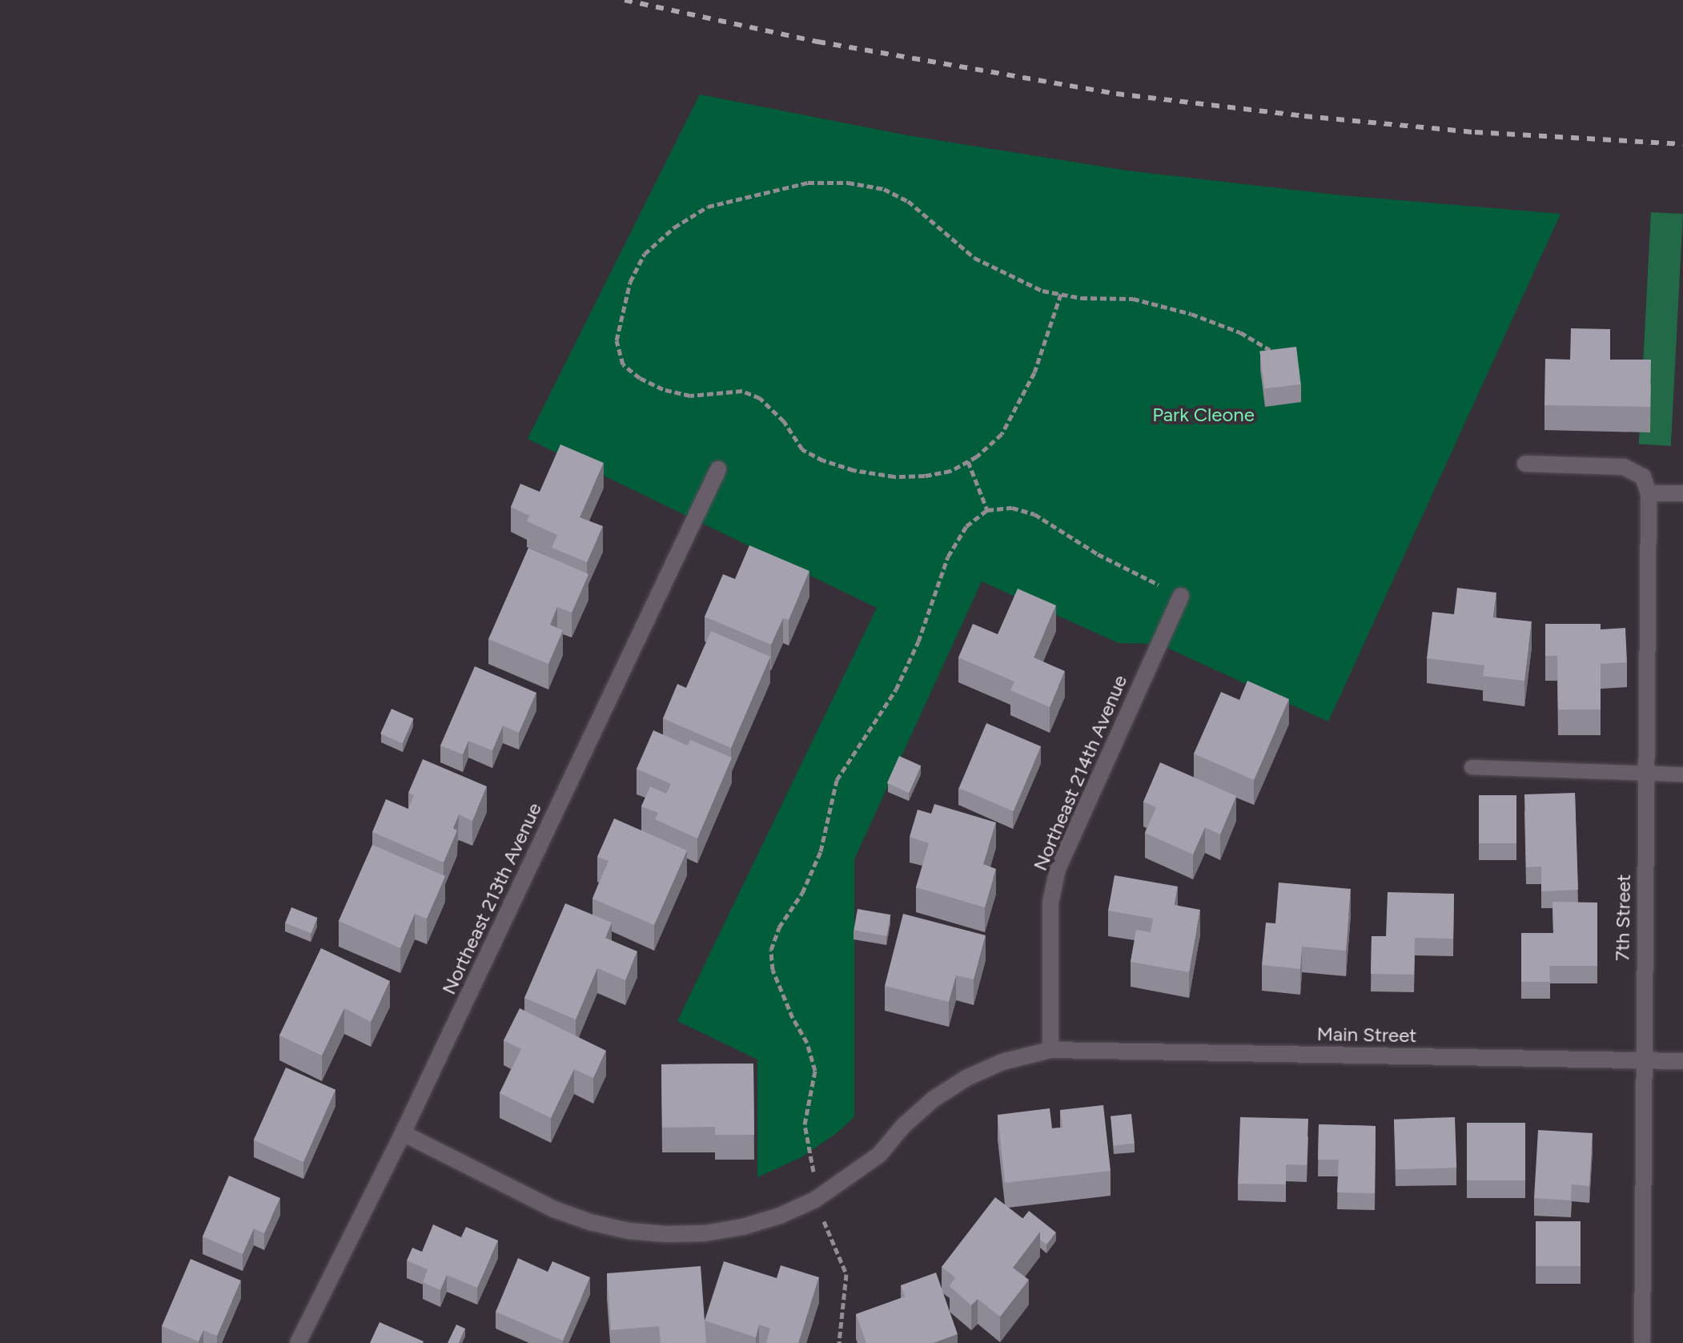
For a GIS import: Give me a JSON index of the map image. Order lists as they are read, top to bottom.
{
  "streets": {
    "street": [
      "Northeast 214th Avenue",
      "Northeast 213th Avenue",
      "7th Street",
      "Main Street"
    ]
  },
  "crossings": [
    ["Northeast 214th Avenue", "Main Street"],
    ["Northeast 213th Avenue", "Main Street"],
    ["7th Street", "Main Street"]
  ],
  "parks": ["Park Cleone"]
}
